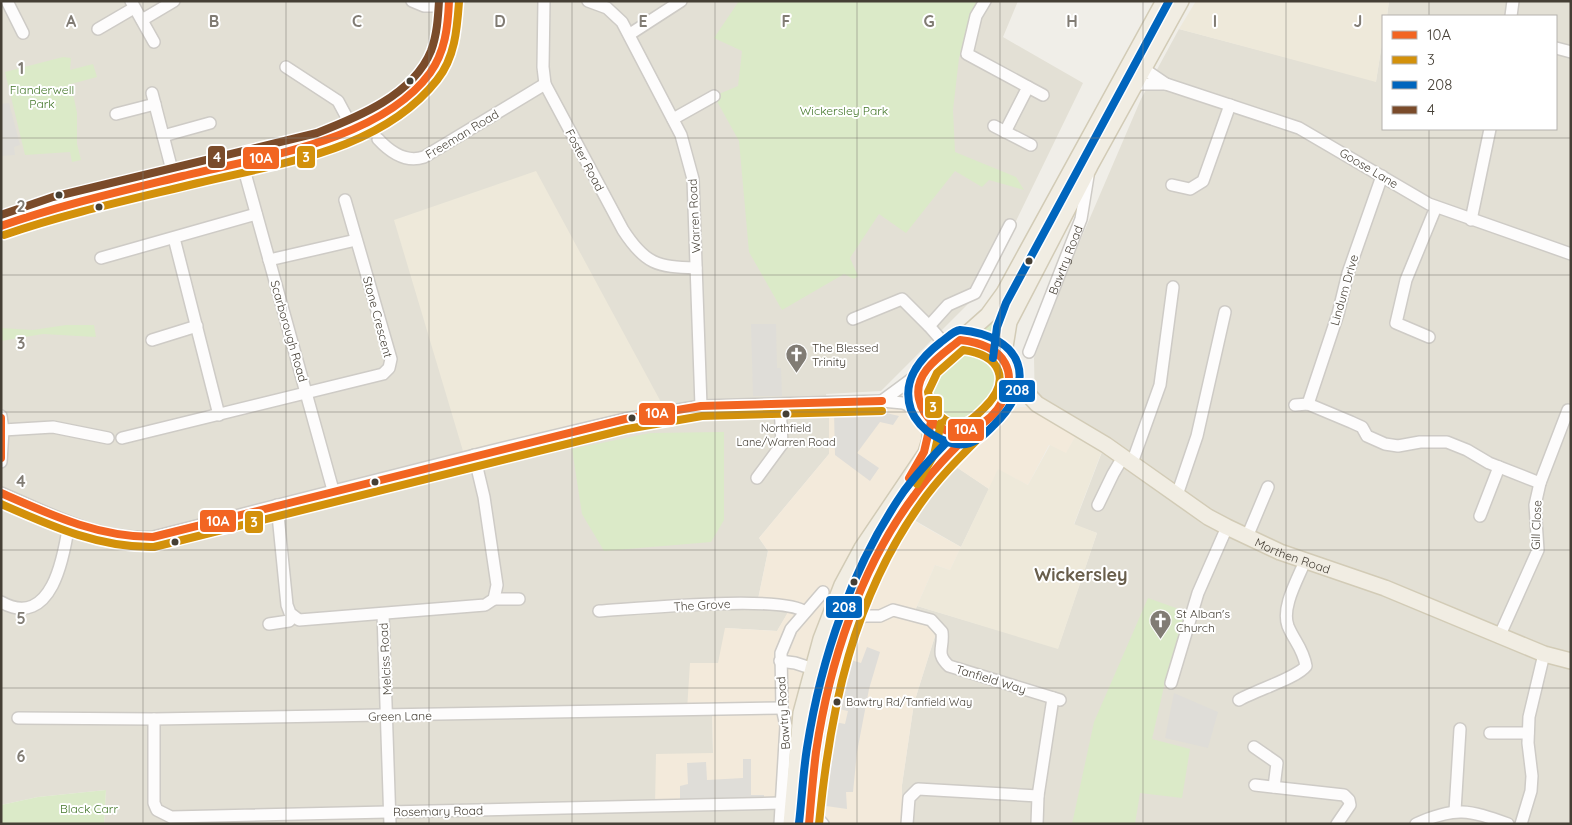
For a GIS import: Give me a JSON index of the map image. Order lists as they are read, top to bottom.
{
  "streets": {
    "main road": ["Bawtry Road", "Morthen Road"],
    "street": [
      "Freeman Road",
      "Foster Road",
      "Goose Lane",
      "Warren Road",
      "Lindum Drive",
      "Stone Crescent",
      "Scarborough Road",
      "Gill Close",
      "The Grove",
      "Melciss Road",
      "Tanfield Way",
      "Green Lane",
      "Rosemary Road"
    ]
  },
  "crossings": [
    ["Freeman Road", "Foster Road"],
    ["Foster Road", "Warren Road"],
    ["Goose Lane", "Bawtry Road"],
    ["Goose Lane", "Lindum Drive"],
    ["Bawtry Road", "Morthen Road"],
    ["Bawtry Road", "The Grove"],
    ["Bawtry Road", "Green Lane"],
    ["Bawtry Road", "Rosemary Road"],
    ["Stone Crescent", "Scarborough Road"],
    ["Gill Close", "Morthen Road"],
    ["Melciss Road", "Green Lane"],
    ["Melciss Road", "Rosemary Road"],
    ["Green Lane", "Rosemary Road"]
  ],
  "districts": ["Wickersley"],
  "parks": ["Flanderwell Park", "Wickersley Park", "Black Carr"],
  "places": {
    "church": ["The Blessed Trinity", "St Alban's Church"],
    "other": ["Northfield Lane/Warren Road", "Bawtry Rd/Tanfield Way"]
  },
  "lines": [
    "transit line 10A",
    "transit line 208",
    "transit line 4",
    "transit line 3"
  ],
  "legend": [
    "10A",
    "3",
    "208",
    "4"
  ],
  "grid": {
    "columns": [
      "A",
      "B",
      "C",
      "D",
      "E",
      "F",
      "G",
      "H",
      "I",
      "J"
    ],
    "rows": [
      "1",
      "2",
      "3",
      "4",
      "5",
      "6"
    ]
  }
}
